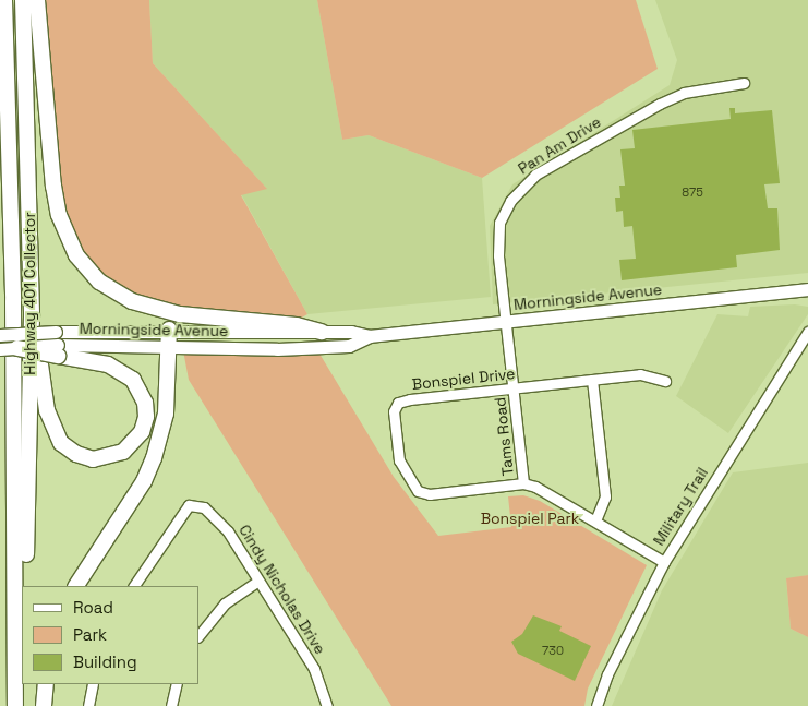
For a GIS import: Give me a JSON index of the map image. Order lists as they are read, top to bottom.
{
  "streets": {
    "highway": ["Highway 401 Collector"],
    "main road": ["Morningside Avenue"],
    "street": [
      "Pan Am Drive",
      "Bonspiel Drive",
      "Tams Road",
      "Military Trail",
      "Cindy Nicholas Drive"
    ]
  },
  "crossings": [
    ["Pan Am Drive", "Morningside Avenue"],
    ["Pan Am Drive", "Tams Road"],
    ["Morningside Avenue", "Tams Road"],
    ["Bonspiel Drive", "Tams Road"],
    ["Bonspiel Drive", "Military Trail"]
  ],
  "parks": ["Bonspiel Park"],
  "house_numbers": ["875", "730"],
  "legend": ["Road", "Park", "Building"]
}
